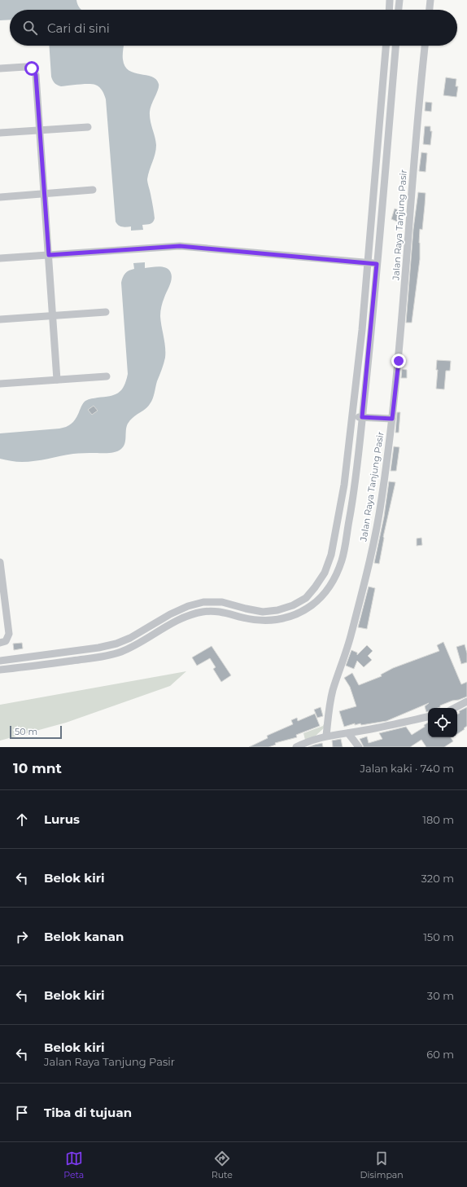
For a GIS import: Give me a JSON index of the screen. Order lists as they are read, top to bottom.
{
  "streets": {
    "street": ["Jalan Raya Tanjung Pasir"]
  },
  "scale_bar": "50 m",
  "page": {
    "search": "Cari di sini",
    "scale": "50 m",
    "heading": ["10 mnt", "Jalan kaki · 740 m"],
    "list": [
      ["Lurus", "180 m"],
      ["Belok kiri", "320 m"],
      ["Belok kanan", "150 m"],
      ["Belok kiri", "30 m"],
      ["Belok kiri", "Jalan Raya Tanjung Pasir", "60 m"],
      "Tiba di tujuan"
    ],
    "nav": ["Peta", "Rute", "Disimpan"]
  }
}
